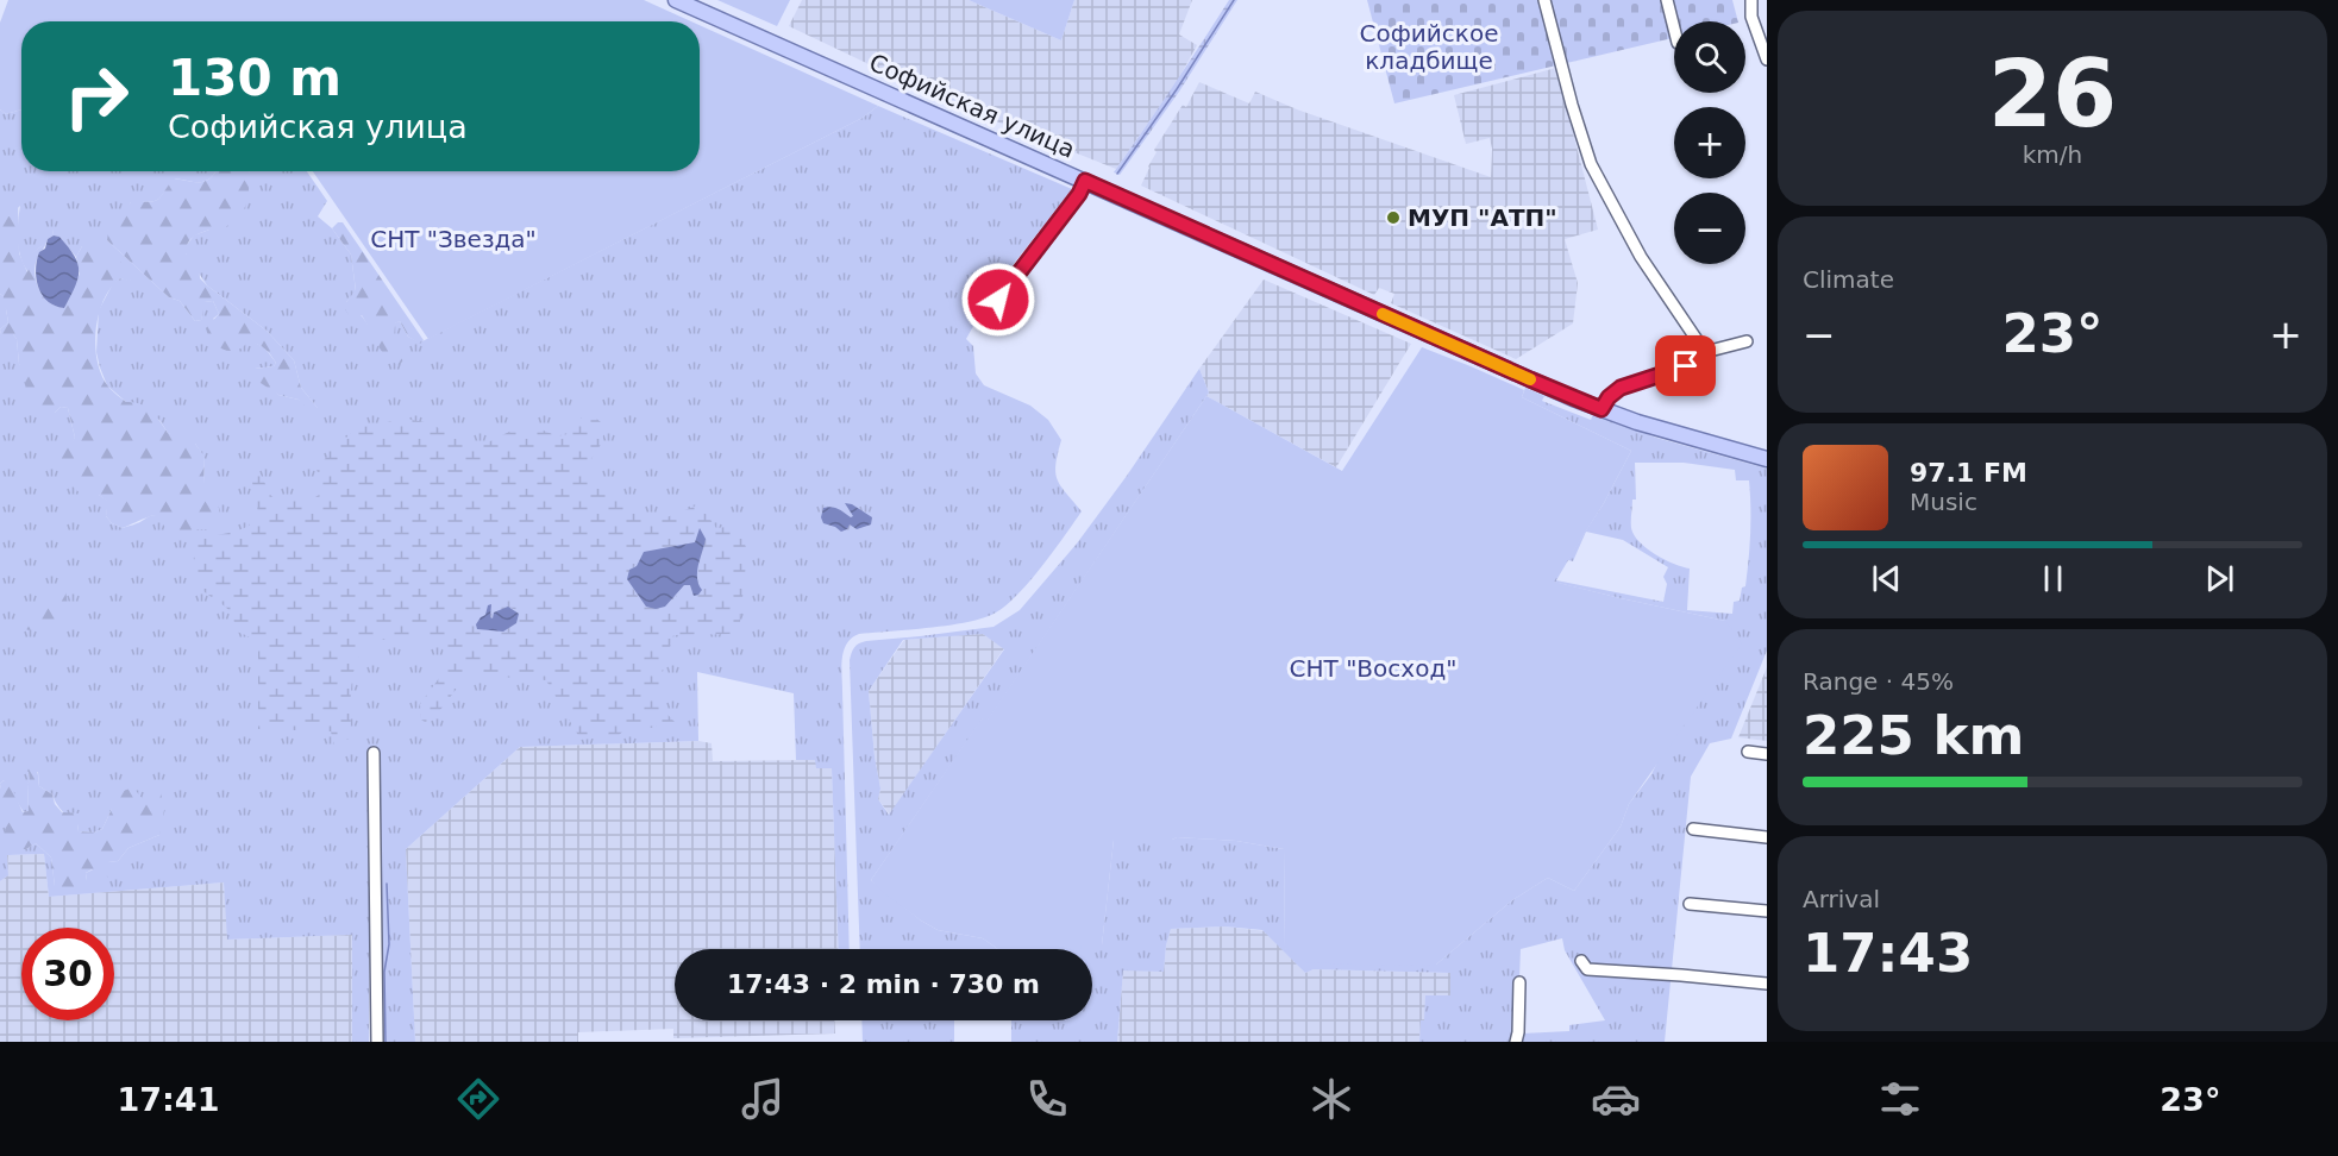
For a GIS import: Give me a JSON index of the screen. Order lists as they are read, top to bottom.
{
  "streets": {
    "main road": ["Софийская улица"]
  },
  "parks": ["Софийское кладбище", "СНТ \"Звезда\"", "СНТ \"Восход\""],
  "places": ["МУП \"АТП\""],
  "page": {
    "tile": [
      ["26", "km/h"],
      "Climate",
      ["Range · 45%", "225 km"],
      ["Arrival", "17:43"]
    ],
    "map_buttons": ["+", "−"],
    "turn": ["130 m", "Софийская улица"],
    "heat": ["−", "23°", "+"],
    "song": ["97.1 FM", "Music"],
    "limit": "30",
    "trip": "17:43 · 2 min · 730 m",
    "tabs": ["17:41", "23°"]
  }
}
